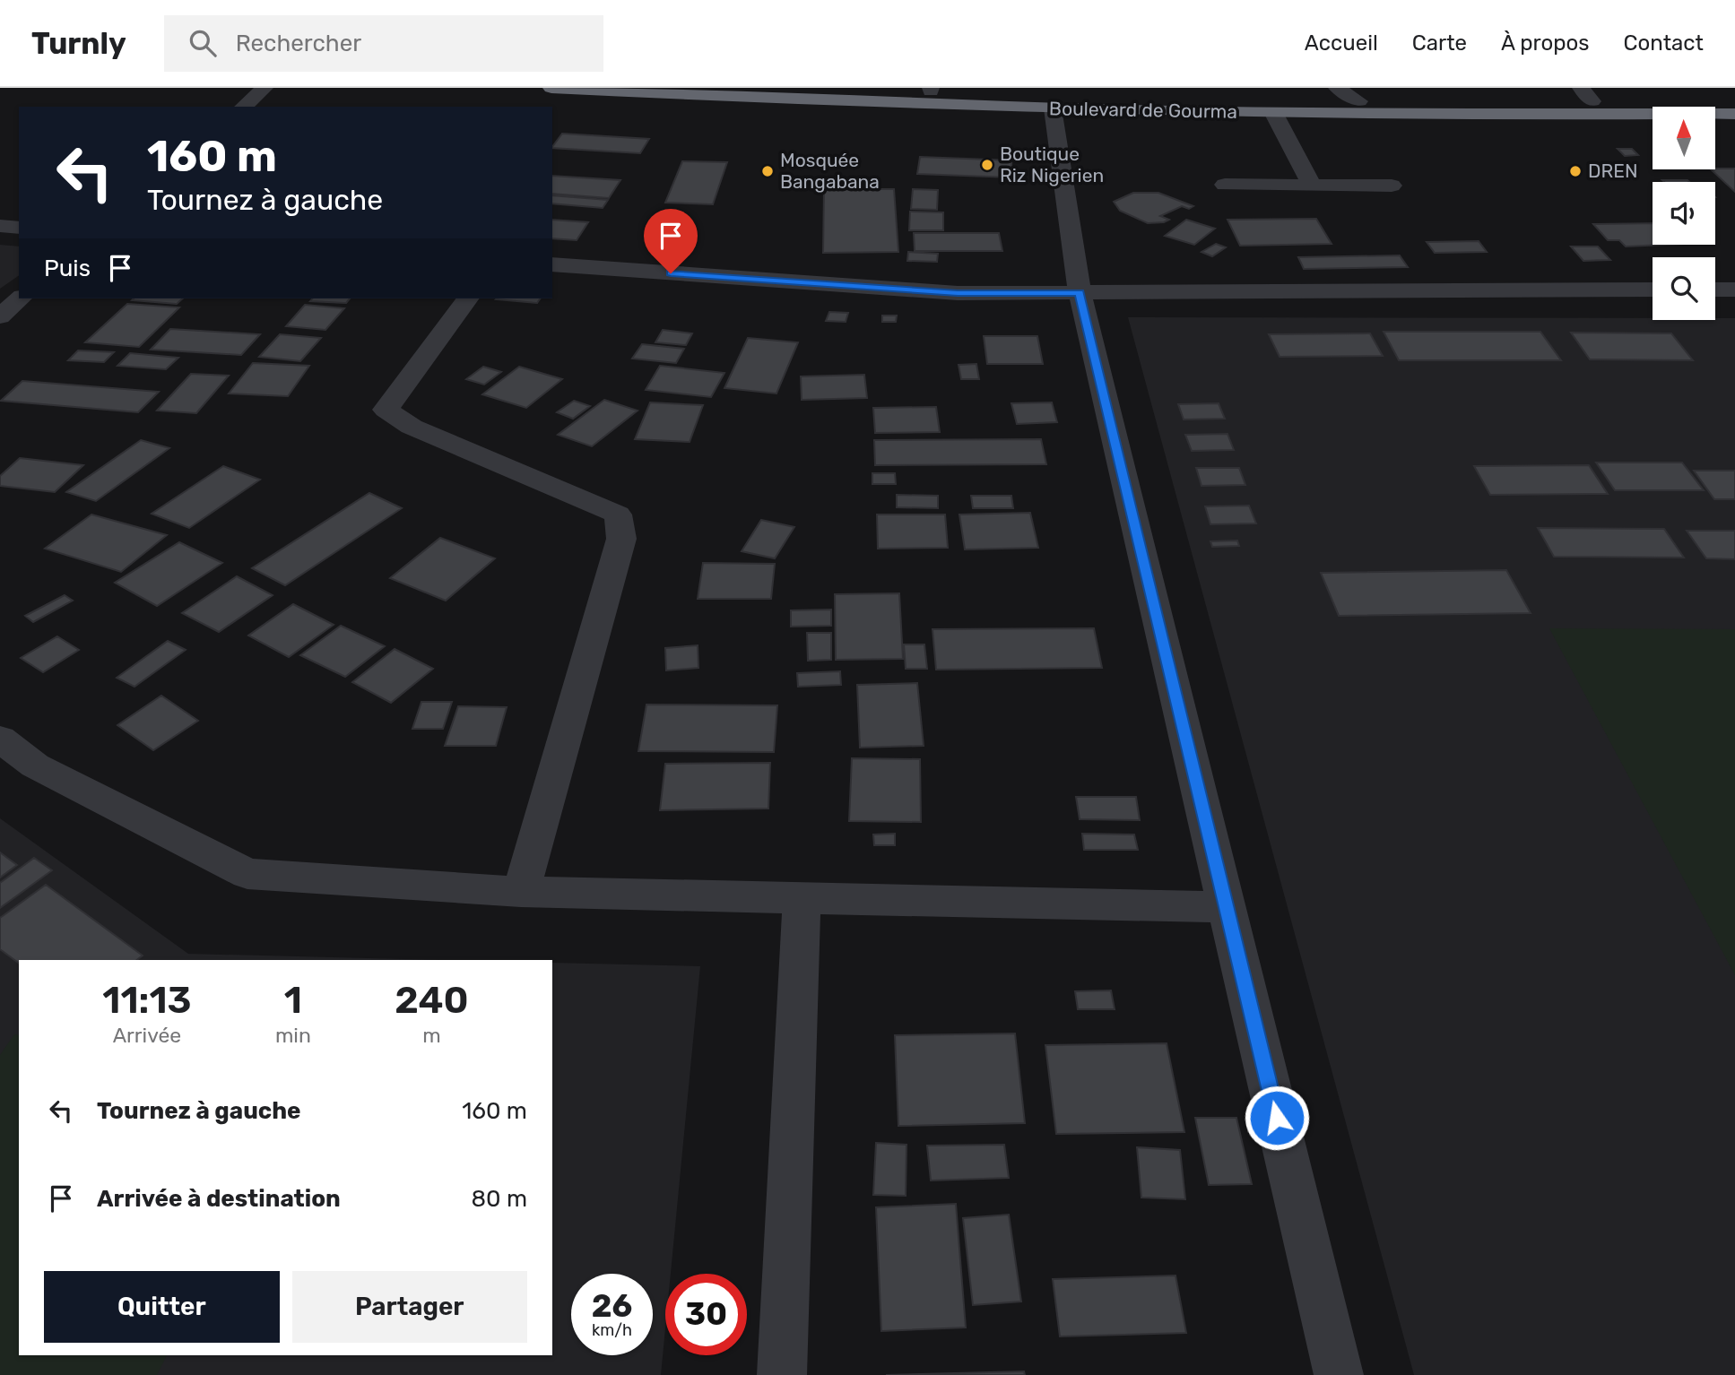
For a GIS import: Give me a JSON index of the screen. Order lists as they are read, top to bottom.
{
  "streets": {
    "highway": ["Boulevard de Gourma"]
  },
  "places": ["Boutique Riz Nigerien", "Mosquée Bangabana", "DREN"],
  "north": "top",
  "page": {
    "header": "Turnly",
    "search": "Rechercher",
    "nav": [
      "Accueil",
      "Carte",
      "À propos",
      "Contact"
    ],
    "turn": ["160 m", "Tournez à gauche"],
    "then": "Puis",
    "eta": [
      "11:13",
      "Arrivée",
      "1",
      "min",
      "240",
      "m"
    ],
    "list": [
      {
        "name": "Tournez à gauche",
        "value": "160 m"
      },
      {
        "name": "Arrivée à destination",
        "value": "80 m"
      }
    ],
    "buttons": ["Quitter", "Partager"],
    "speed": "26 km/h",
    "limit": "30"
  }
}
